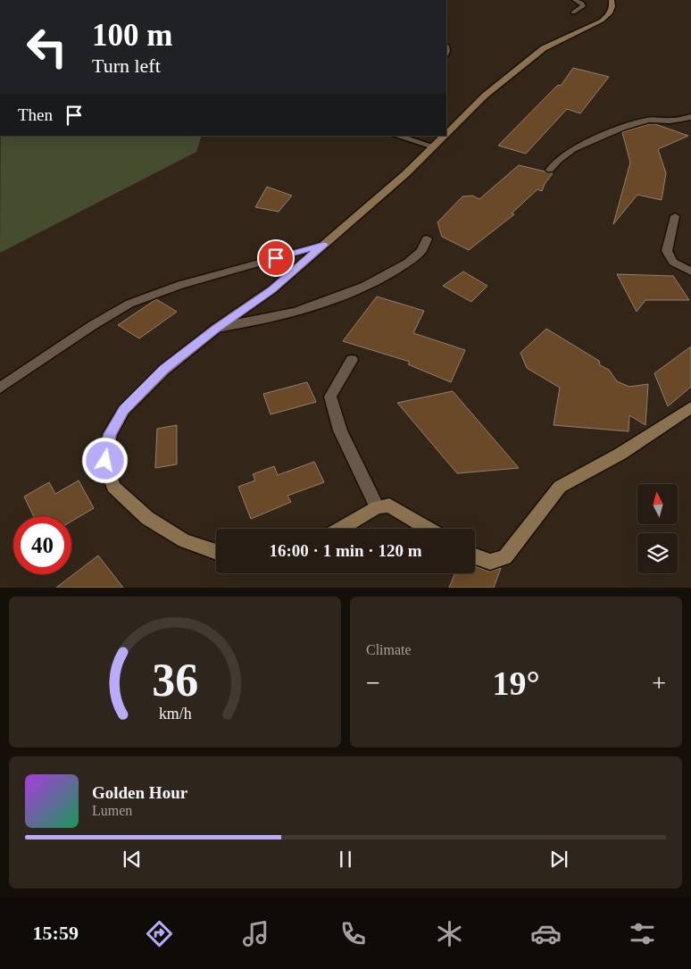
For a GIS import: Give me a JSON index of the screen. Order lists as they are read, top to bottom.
{
  "north": "top",
  "page": {
    "turn": ["100 m", "Turn left"],
    "then": "Then",
    "limit": "40",
    "trip": "16:00 · 1 min · 120 m",
    "tile": "Climate",
    "heat": ["−", "19°", "+"],
    "song": ["Golden Hour", "Lumen"],
    "tabs": "15:59",
    "gauge": ["36", "km/h"]
  }
}
